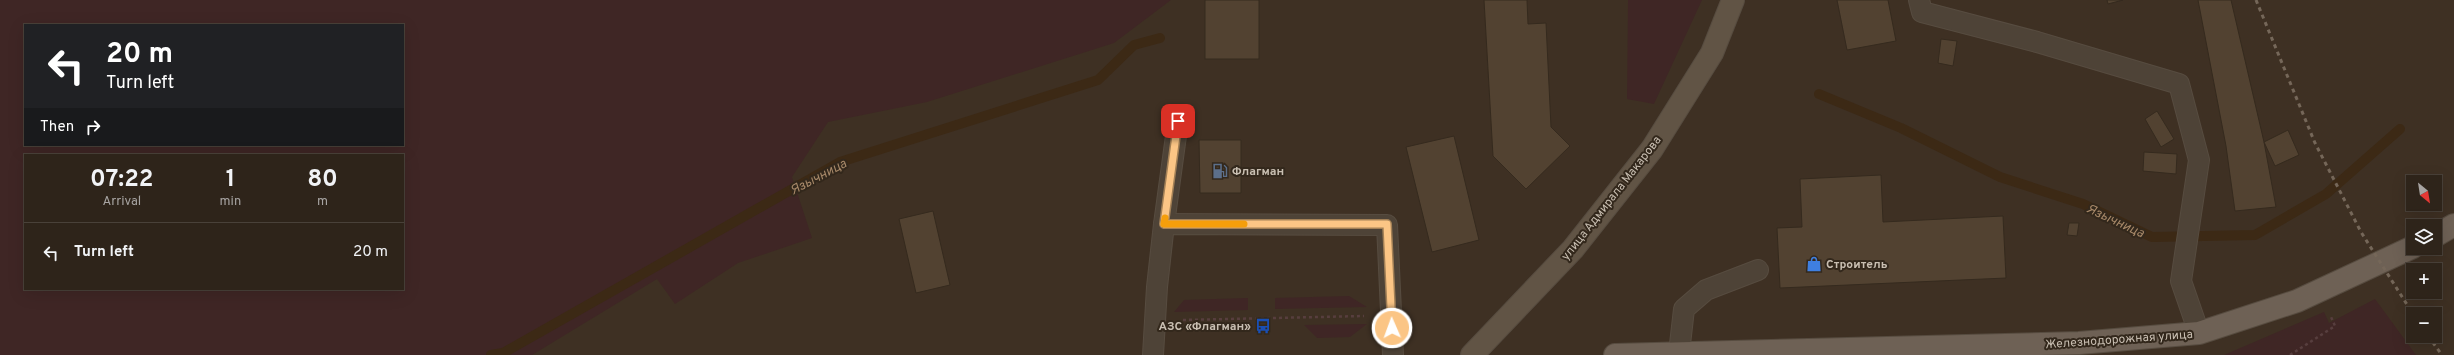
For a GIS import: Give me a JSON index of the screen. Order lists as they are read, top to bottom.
{
  "streets": {
    "main road": ["улица Адмирала Макарова", "Железнодорожная улица"]
  },
  "water": ["Язычница"],
  "places": {
    "fuel station": ["Флагман"],
    "shop": ["Строитель"],
    "bus stop": ["АЗС «Флагман»"]
  },
  "north": "bottom right",
  "page": {
    "turn": ["20 m", "Turn left"],
    "then": "Then",
    "eta": [
      "07:22",
      "Arrival",
      "1",
      "min",
      "80",
      "m"
    ],
    "map_buttons": ["+", "−"],
    "list": [
      {
        "name": "Turn left",
        "value": "20 m"
      }
    ]
  }
}
